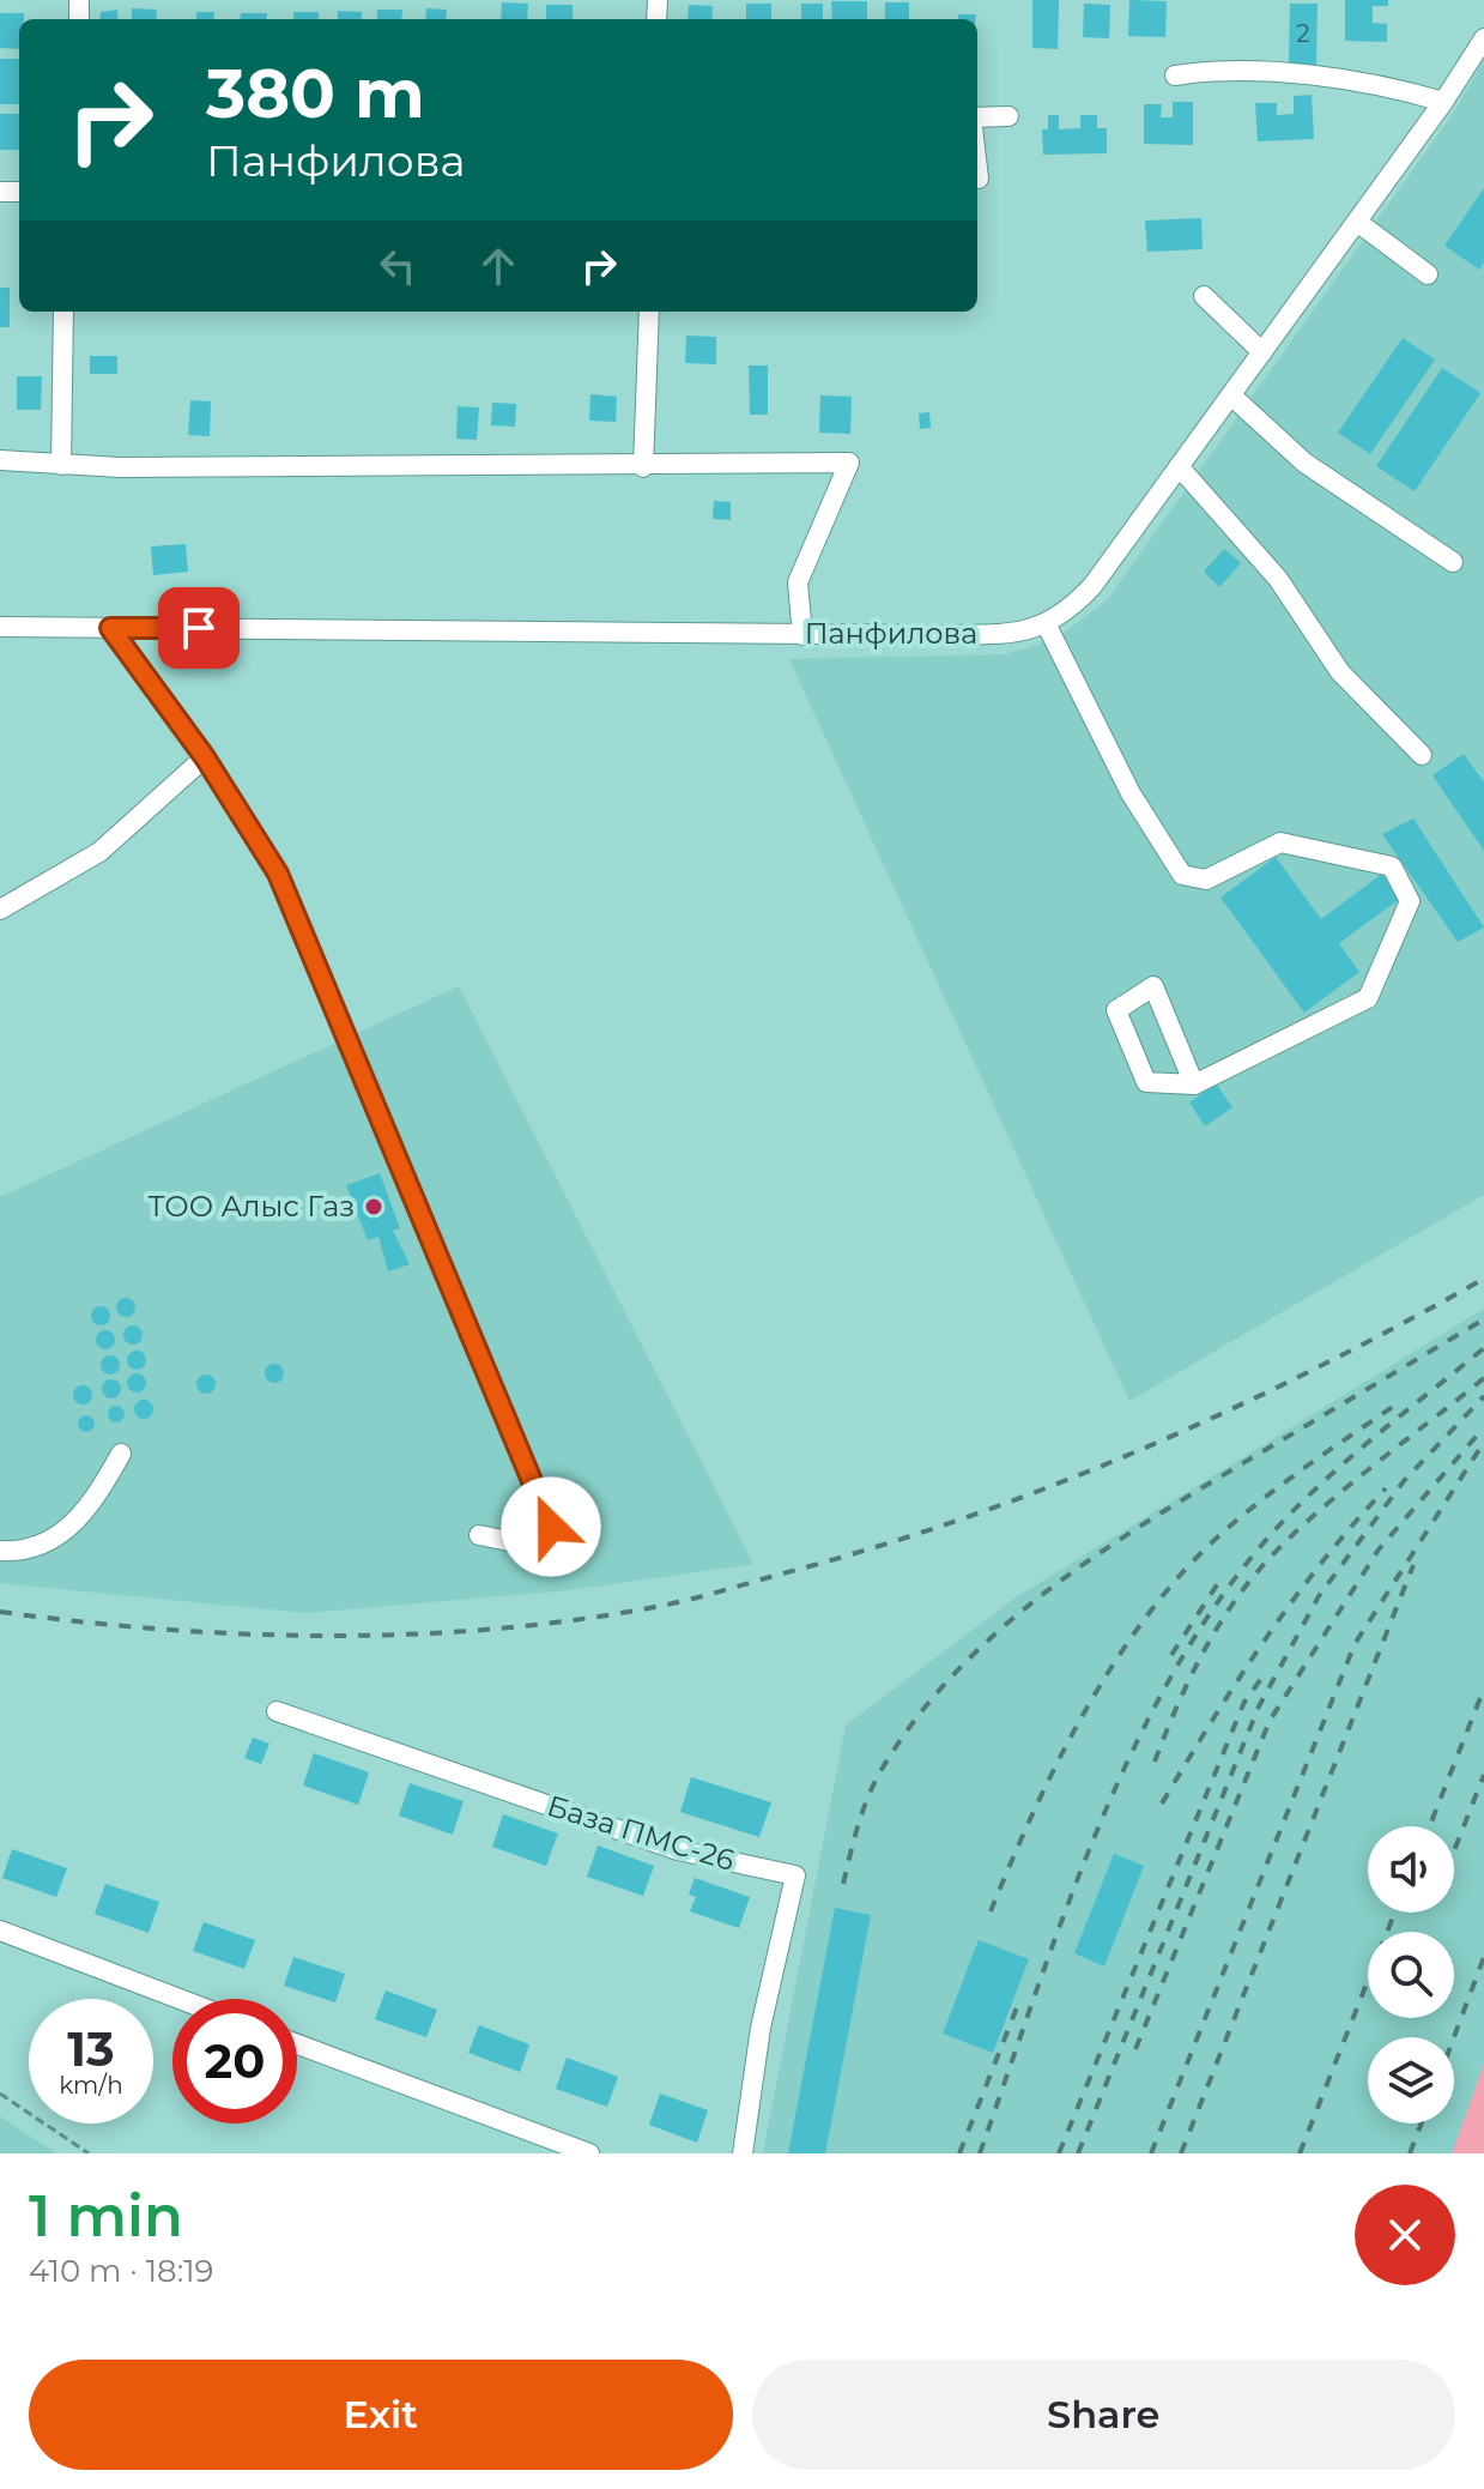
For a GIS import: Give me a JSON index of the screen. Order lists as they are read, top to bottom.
{
  "streets": {
    "street": ["Панфилова", "База ПМС-26"]
  },
  "places": ["ТОО Алыс Газ"],
  "house_numbers": ["2"],
  "page": {
    "turn": ["380 m", "Панфилова"],
    "speed": "13 km/h",
    "limit": "20",
    "heading": ["1 min", "410 m · 18:19"],
    "buttons": ["Exit", "Share"]
  }
}
